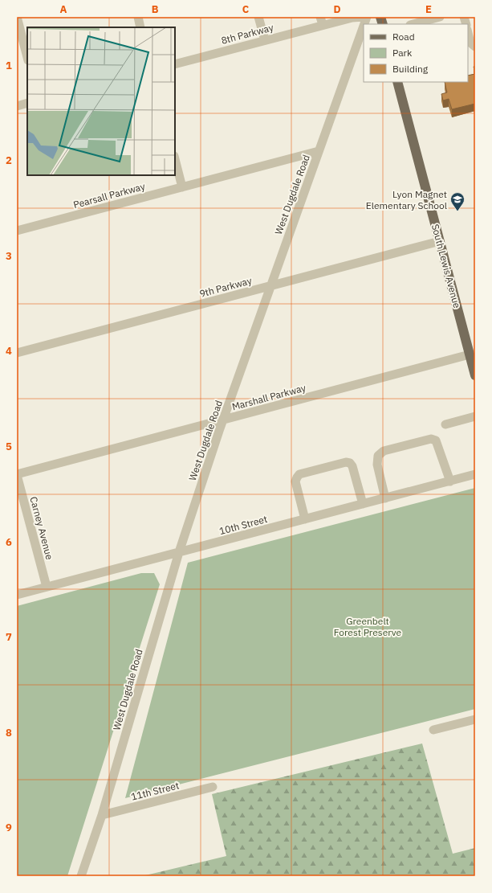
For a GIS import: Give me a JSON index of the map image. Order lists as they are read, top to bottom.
{
  "streets": {
    "main road": ["South Lewis Avenue"],
    "street": [
      "8th Parkway",
      "West Dugdale Road",
      "Pearsall Parkway",
      "9th Parkway",
      "Marshall Parkway",
      "10th Street",
      "Carney Avenue",
      "11th Street"
    ]
  },
  "crossings": [
    ["West Dugdale Road", "Pearsall Parkway"],
    ["West Dugdale Road", "9th Parkway"],
    ["West Dugdale Road", "Marshall Parkway"],
    ["West Dugdale Road", "10th Street"],
    ["West Dugdale Road", "11th Street"],
    ["South Lewis Avenue", "9th Parkway"],
    ["South Lewis Avenue", "Marshall Parkway"],
    ["Marshall Parkway", "Carney Avenue"],
    ["10th Street", "Carney Avenue"]
  ],
  "parks": ["Greenbelt Forest Preserve"],
  "places": {
    "school or university": ["Lyon Magnet Elementary School"]
  },
  "legend": ["Road", "Park", "Building"],
  "grid": {
    "columns": [
      "A",
      "B",
      "C",
      "D",
      "E"
    ],
    "rows": [
      "1",
      "2",
      "3",
      "4",
      "5",
      "6",
      "7",
      "8",
      "9"
    ]
  }
}
